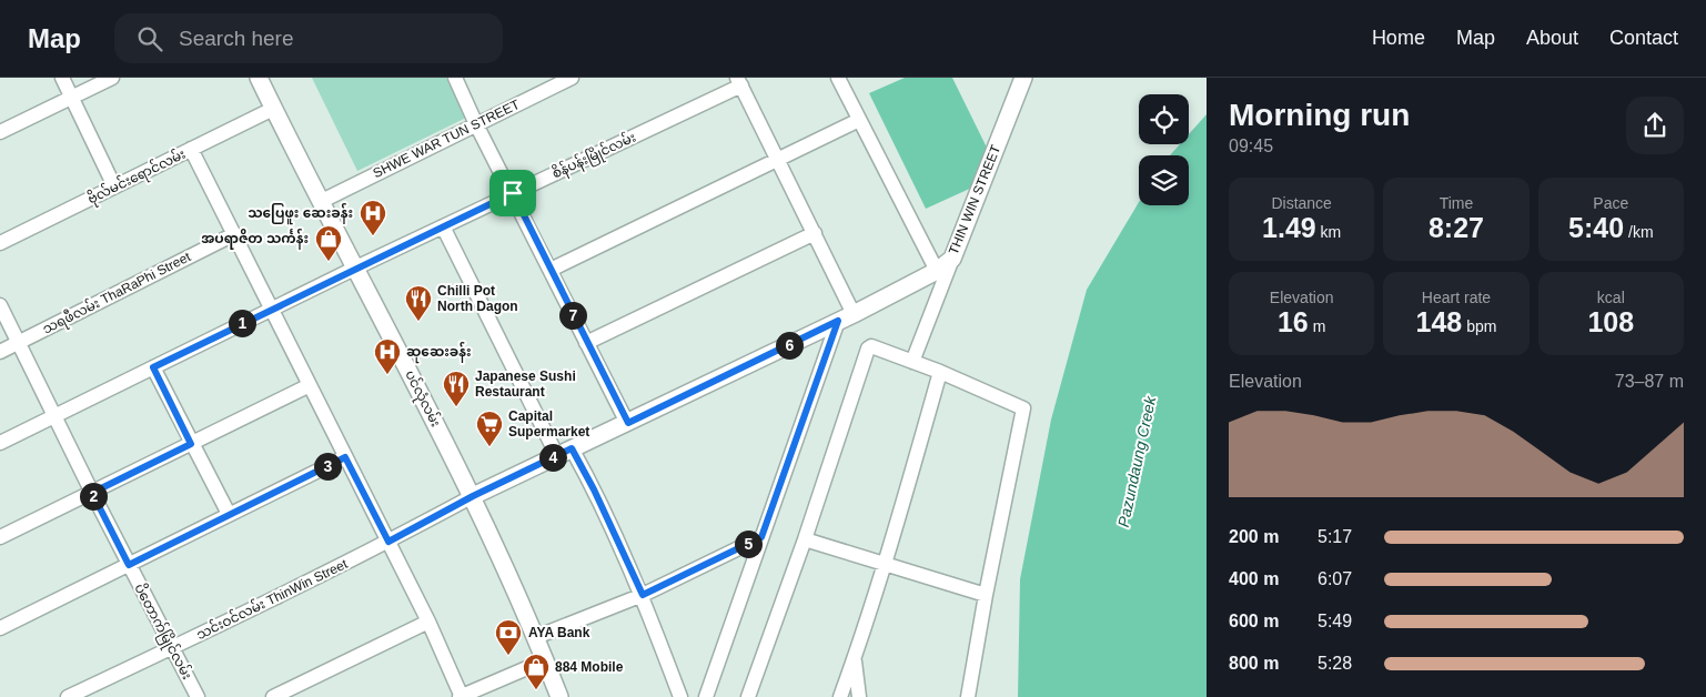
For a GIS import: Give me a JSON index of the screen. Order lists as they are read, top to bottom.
{
  "streets": {
    "main road": ["THIN WIN STREET", "ပင်လုံလမ်း"],
    "street": [
      "SHWE WAR TUN STREET",
      "စိန်ပန်းမြိုင်လမ်း",
      "ဗိုလ်မင်းရောင်လမ်း",
      "သရဖီလမ်း ThaRaPhi Street",
      "သင်းဝင်လမ်း ThinWin Street",
      "ပိတောက်မြိုင်လမ်း"
    ]
  },
  "crossings": [
    ["SHWE WAR TUN STREET", "ပင်လုံလမ်း"],
    ["စိန်ပန်းမြိုင်လမ်း", "ပင်လုံလမ်း"],
    ["စိန်ပန်းမြိုင်လမ်း", "ပိတောက်မြိုင်လမ်း"],
    ["ဗိုလ်မင်းရောင်လမ်း", "ပင်လုံလမ်း"],
    ["THIN WIN STREET", "ပင်လုံလမ်း"],
    ["THIN WIN STREET", "သင်းဝင်လမ်း ThinWin Street"],
    ["သရဖီလမ်း ThaRaPhi Street", "ပိတောက်မြိုင်လမ်း"],
    ["ပင်လုံလမ်း", "သင်းဝင်လမ်း ThinWin Street"],
    ["သင်းဝင်လမ်း ThinWin Street", "ပိတောက်မြိုင်လမ်း"]
  ],
  "water": ["Pazundaung Creek"],
  "places": {
    "hospital": ["သပြေဖူး ဆေးခန်း", "ဆုဆေးခန်း"],
    "shop": ["အပရာဇိတ သင်္ကန်း", "884 Mobile"],
    "restaurant": ["Chilli Pot North Dagon", "Japanese Sushi Restaurant"],
    "supermarket": ["Capital Supermarket"],
    "bank": ["AYA Bank"]
  },
  "page": {
    "header": "Map",
    "search": "Search here",
    "nav": [
      "Home",
      "Map",
      "About",
      "Contact"
    ],
    "heading": ["Morning run", "09:45"],
    "stats": [
      ["Distance", "1.49 km"],
      ["Time", "8:27"],
      ["Pace", "5:40 /km"],
      ["Elevation", "16 m"],
      ["Heart rate", "148 bpm"],
      ["kcal", "108"]
    ],
    "pins": [
      "7",
      "1",
      "6",
      "4",
      "3",
      "2",
      "5"
    ],
    "chart": ["Elevation", "73–87 m"],
    "list": [
      {
        "name": "200 m",
        "note": "5:17"
      },
      {
        "name": "400 m",
        "note": "6:07"
      },
      {
        "name": "600 m",
        "note": "5:49"
      },
      {
        "name": "800 m",
        "note": "5:28"
      }
    ]
  }
}
